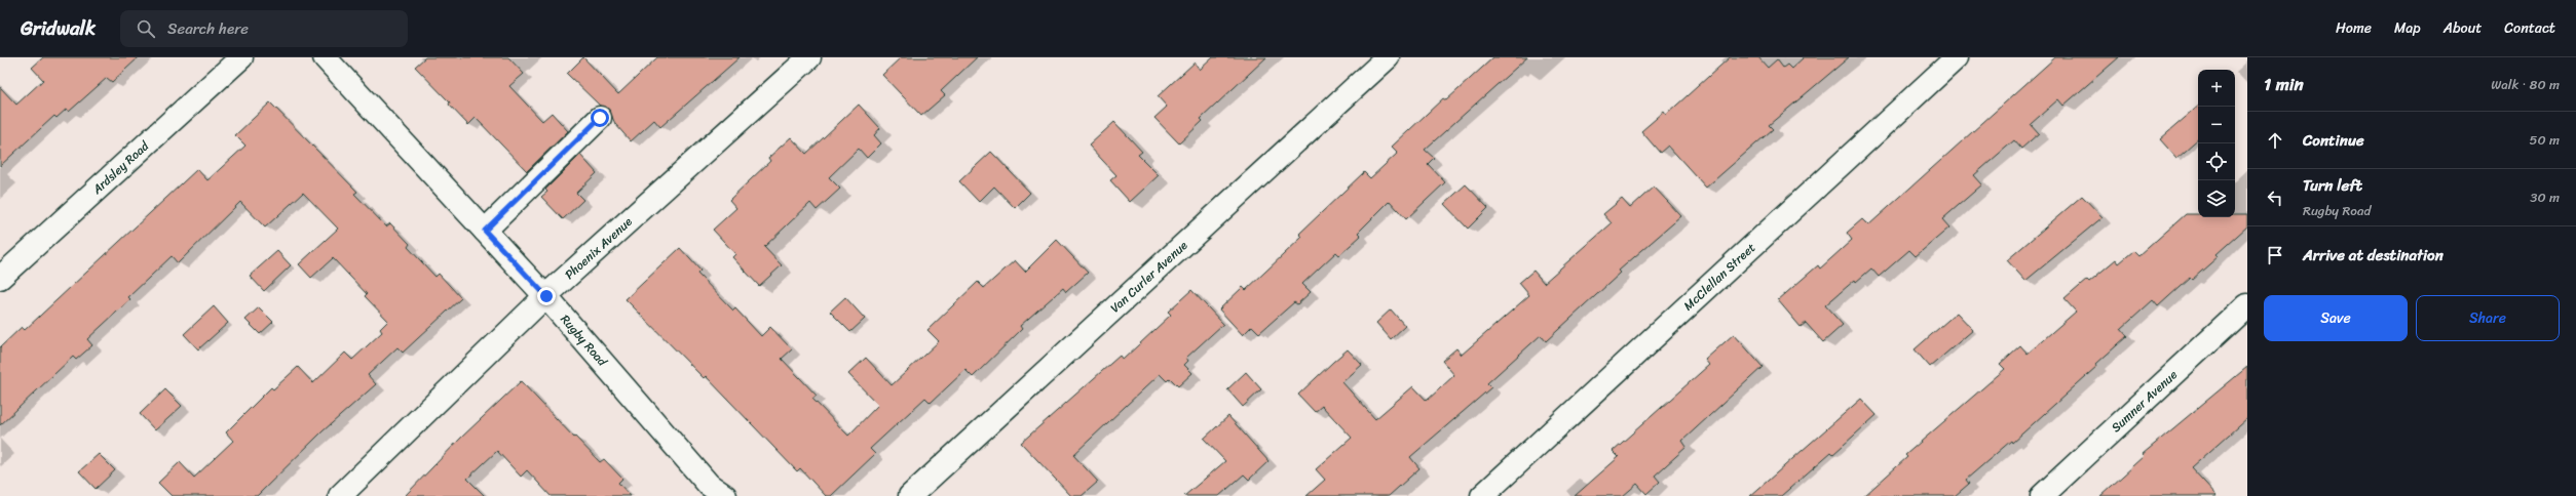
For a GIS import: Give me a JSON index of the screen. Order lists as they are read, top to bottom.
{
  "streets": {
    "street": [
      "Ardsley Road",
      "Phoenix Avenue",
      "Van Curler Avenue",
      "McClellan Street",
      "Rugby Road",
      "Sumner Avenue"
    ]
  },
  "crossings": [
    ["Phoenix Avenue", "Rugby Road"]
  ],
  "page": {
    "header": "Gridwalk",
    "search": "Search here",
    "nav": [
      "Home",
      "Map",
      "About",
      "Contact"
    ],
    "heading": ["1 min", "Walk · 80 m"],
    "map_buttons": ["+", "−"],
    "list": [
      ["Continue", "50 m"],
      ["Turn left", "Rugby Road", "30 m"],
      "Arrive at destination"
    ],
    "buttons": ["Save", "Share"]
  }
}
